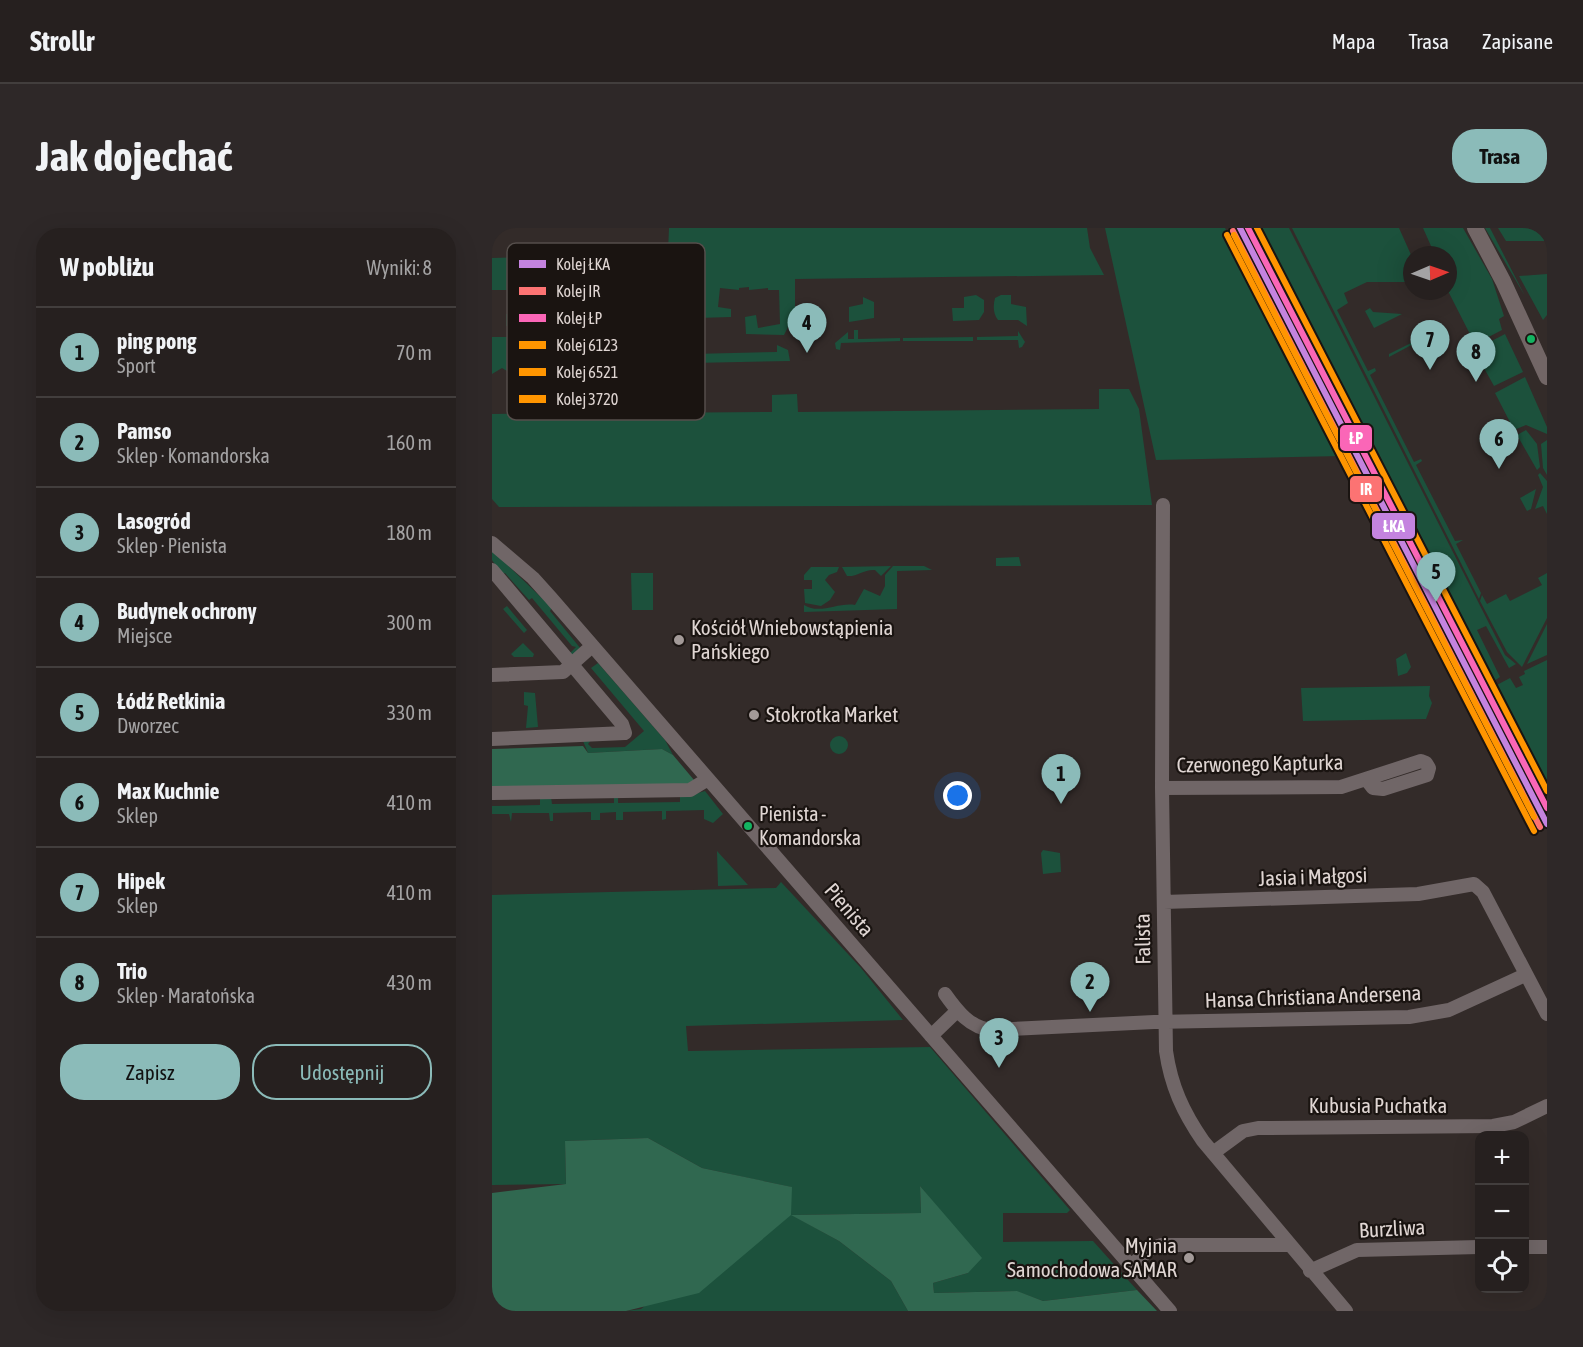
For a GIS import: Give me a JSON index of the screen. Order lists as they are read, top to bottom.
{
  "streets": {
    "street": [
      "Czerwonego Kapturka",
      "Jasia i Małgosi",
      "Pienista",
      "Falista",
      "Hansa Christiana Andersena",
      "Kubusia Puchatka",
      "Burzliwa"
    ]
  },
  "crossings": [
    ["Czerwonego Kapturka", "Falista"],
    ["Jasia i Małgosi", "Falista"],
    ["Jasia i Małgosi", "Hansa Christiana Andersena"],
    ["Falista", "Hansa Christiana Andersena"],
    ["Falista", "Kubusia Puchatka"],
    ["Falista", "Burzliwa"]
  ],
  "places": [
    "Kościół Wniebowstąpienia Pańskiego",
    "Stokrotka Market",
    "Pienista - Komandorska",
    "Myjnia Samochodowa SAMAR"
  ],
  "lines": [
    "rail line ŁKA",
    "rail line ŁP",
    "rail line 6521",
    "rail line IR",
    "rail line 6123",
    "rail line 3720"
  ],
  "legend": [
    "Kolej ŁKA",
    "Kolej IR",
    "Kolej ŁP",
    "Kolej 6123",
    "Kolej 6521",
    "Kolej 3720"
  ],
  "north": "right",
  "page": {
    "header": "Strollr",
    "nav": ["Mapa", "Trasa", "Zapisane"],
    "buttons": [
      "Trasa",
      ["Zapisz", "Udostępnij"]
    ],
    "title": "Jak dojechać",
    "heading": ["W pobliżu", "Wyniki: 8"],
    "pins": [
      "4",
      "7",
      "8",
      "6",
      "5",
      "1",
      "2",
      "3"
    ],
    "list": [
      {
        "mark": "1",
        "name": "ping pong",
        "note": "Sport",
        "value": "70 m"
      },
      {
        "mark": "2",
        "name": "Pamso",
        "note": "Sklep · Komandorska",
        "value": "160 m"
      },
      {
        "mark": "3",
        "name": "Lasogród",
        "note": "Sklep · Pienista",
        "value": "180 m"
      },
      {
        "mark": "4",
        "name": "Budynek ochrony",
        "note": "Miejsce",
        "value": "300 m"
      },
      {
        "mark": "5",
        "name": "Łódź Retkinia",
        "note": "Dworzec",
        "value": "330 m"
      },
      {
        "mark": "6",
        "name": "Max Kuchnie",
        "note": "Sklep",
        "value": "410 m"
      },
      {
        "mark": "7",
        "name": "Hipek",
        "note": "Sklep",
        "value": "410 m"
      },
      {
        "mark": "8",
        "name": "Trio",
        "note": "Sklep · Maratońska",
        "value": "430 m"
      }
    ],
    "map_buttons": ["+", "−"]
  }
}
